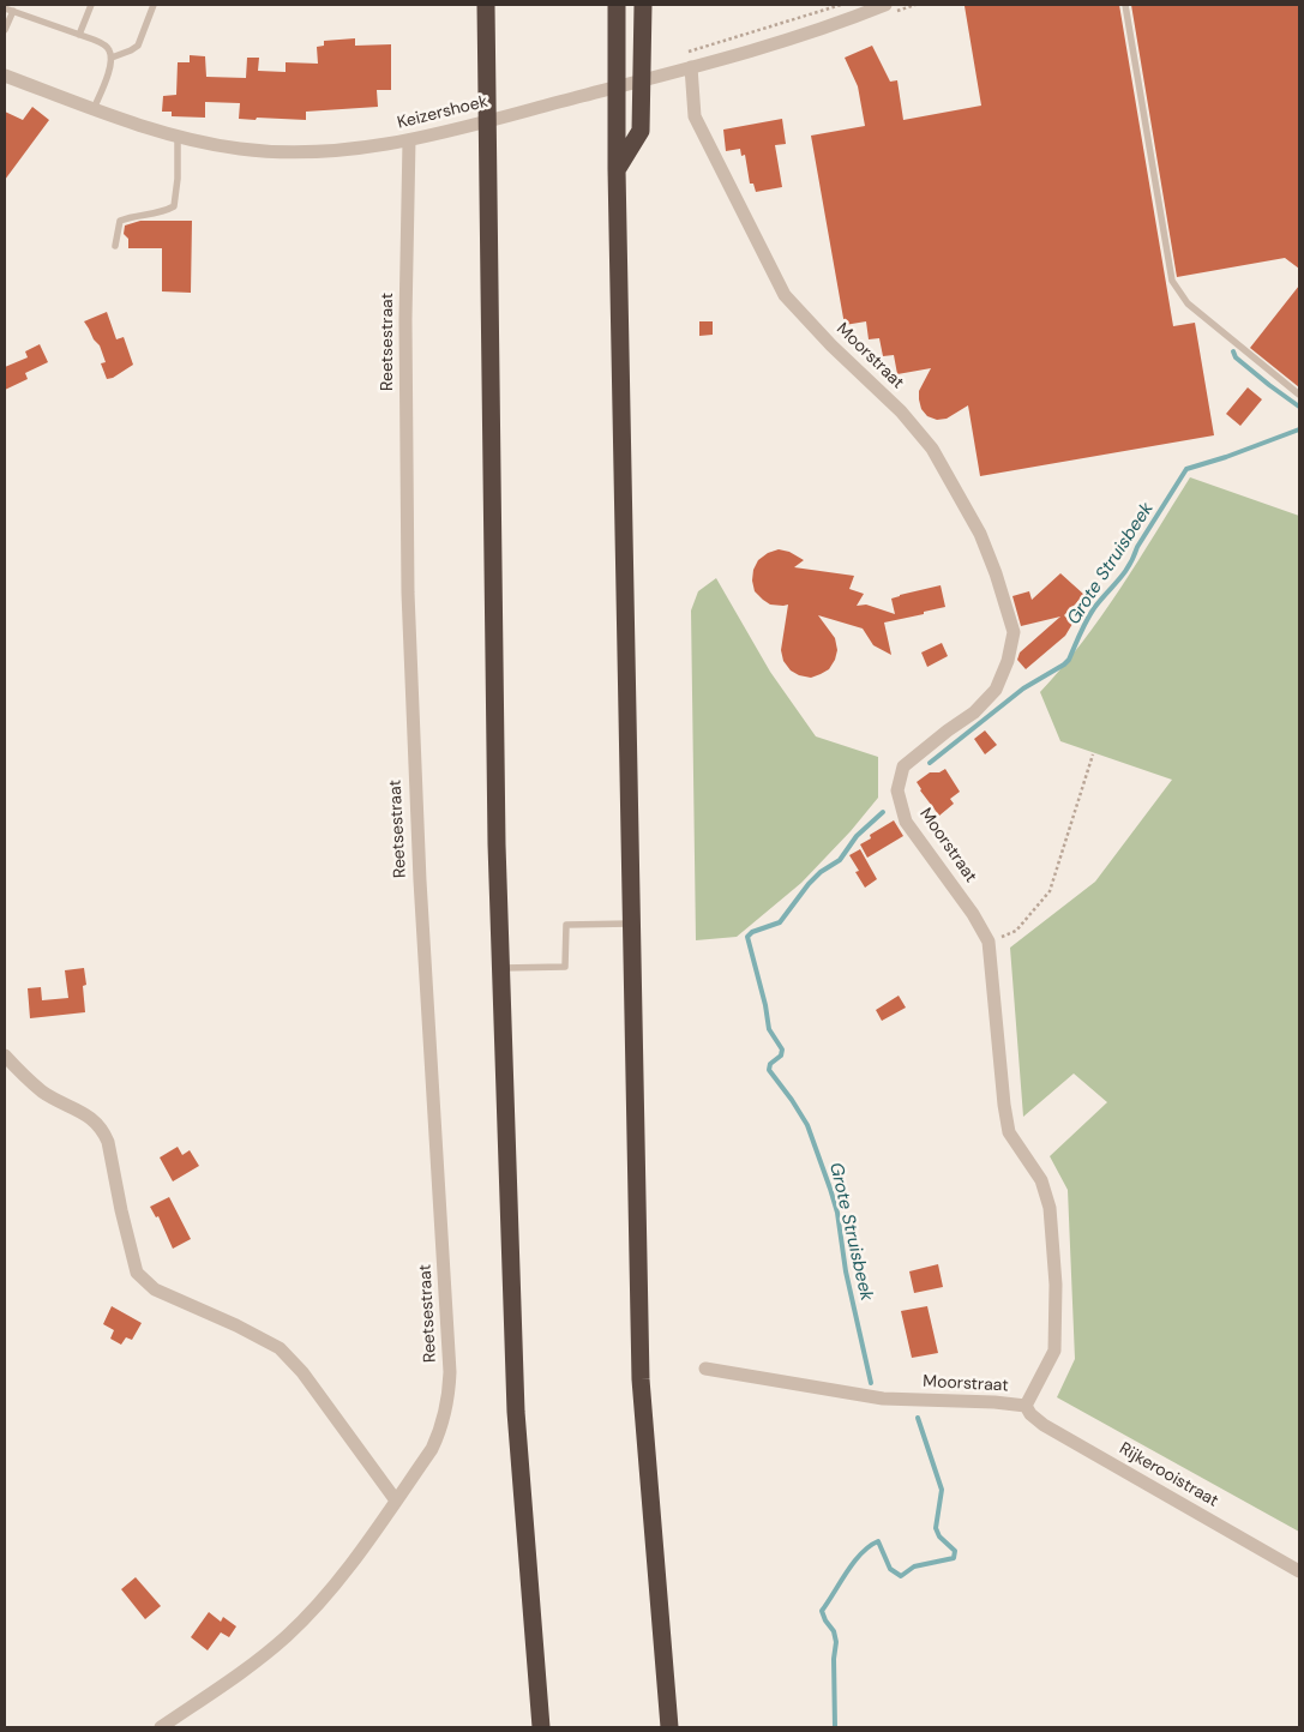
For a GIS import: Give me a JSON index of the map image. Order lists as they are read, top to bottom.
{
  "streets": {
    "street": [
      "Keizershoek",
      "Reetsestraat",
      "Moorstraat",
      "Rijkerooistraat"
    ]
  },
  "crossings": [
    ["Keizershoek", "Reetsestraat"],
    ["Keizershoek", "Moorstraat"],
    ["Moorstraat", "Rijkerooistraat"]
  ],
  "water": ["Grote Struisbeek"]
}
